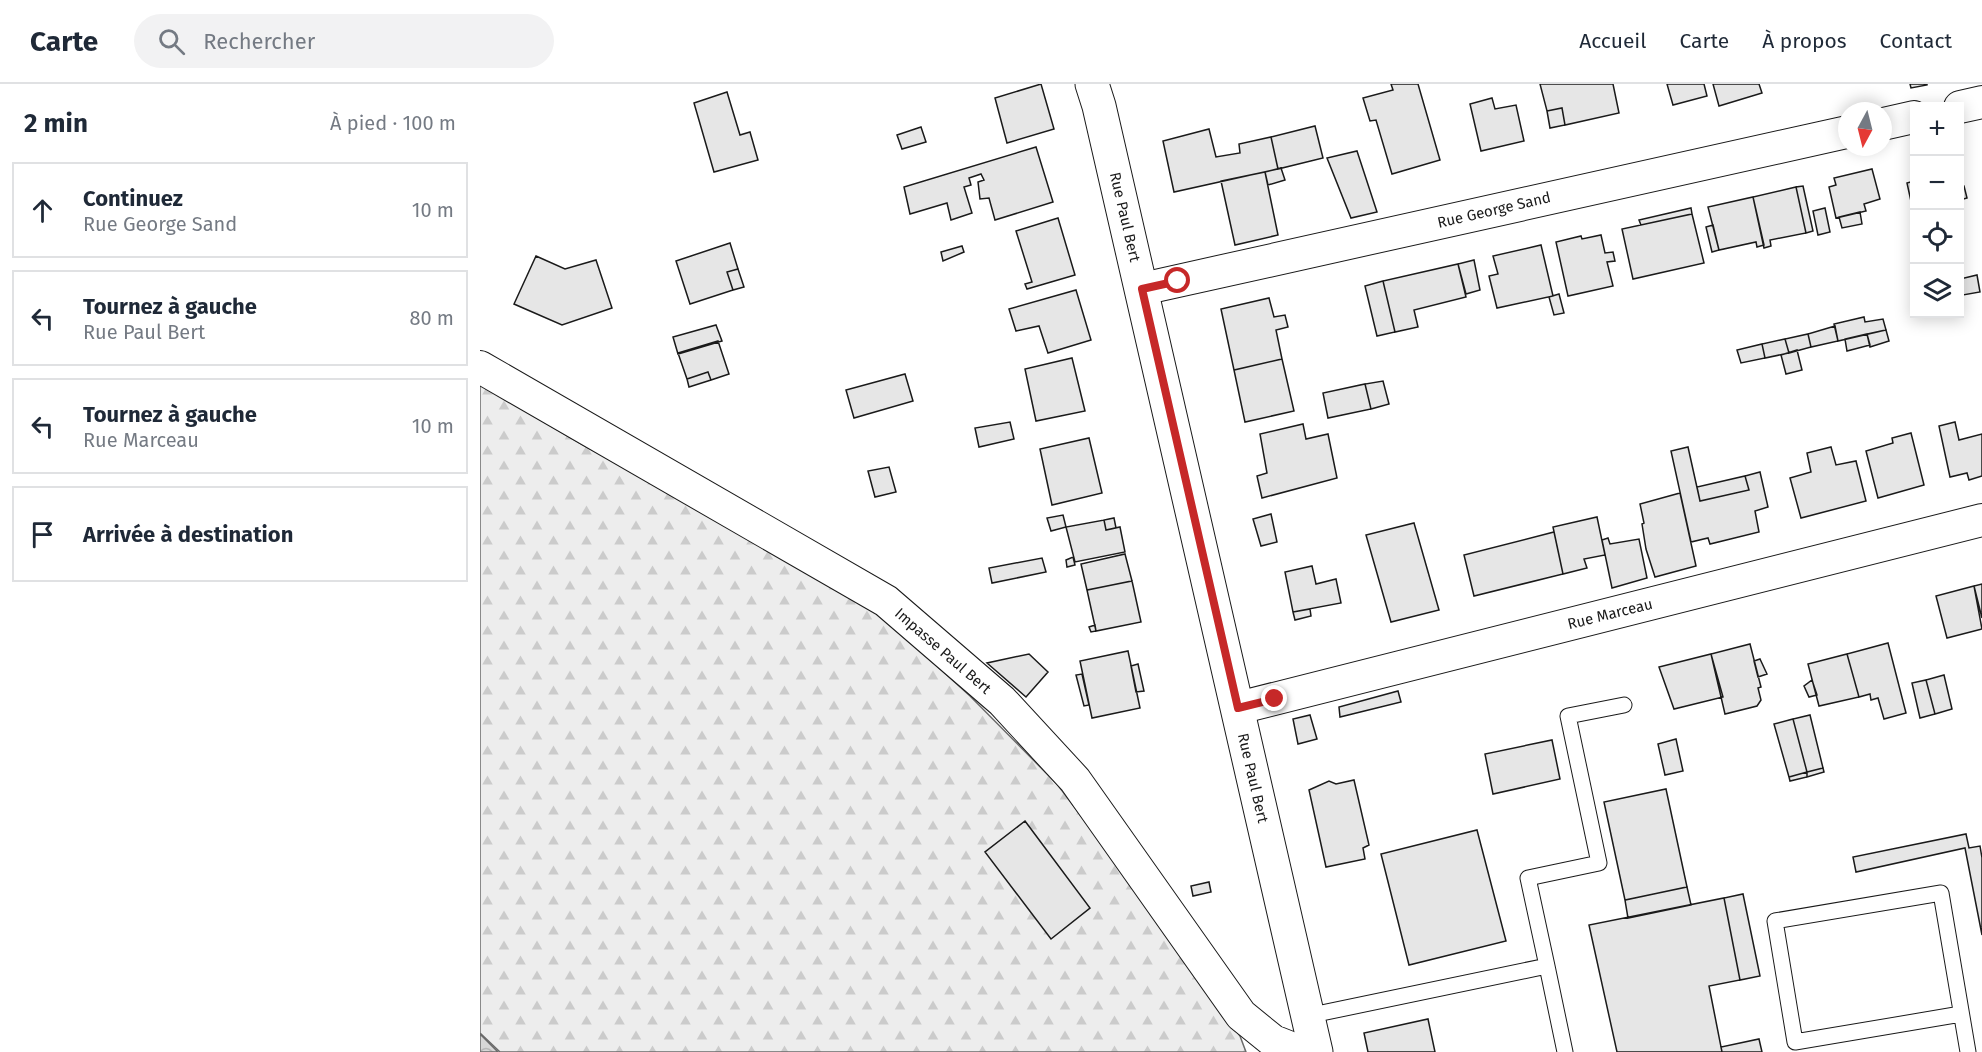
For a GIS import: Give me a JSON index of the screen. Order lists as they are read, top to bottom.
{
  "streets": {
    "main road": ["Rue Paul Bert"],
    "street": ["Rue George Sand", "Rue Marceau", "Impasse Paul Bert"]
  },
  "crossings": [
    ["Rue George Sand", "Rue Paul Bert"],
    ["Rue Paul Bert", "Rue Marceau"]
  ],
  "north": "bottom",
  "page": {
    "header": "Carte",
    "search": "Rechercher",
    "nav": [
      "Accueil",
      "Carte",
      "À propos",
      "Contact"
    ],
    "heading": ["2 min", "À pied · 100 m"],
    "map_buttons": ["+", "−"],
    "list": [
      ["Continuez", "Rue George Sand", "10 m"],
      ["Tournez à gauche", "Rue Paul Bert", "80 m"],
      ["Tournez à gauche", "Rue Marceau", "10 m"],
      "Arrivée à destination"
    ]
  }
}
